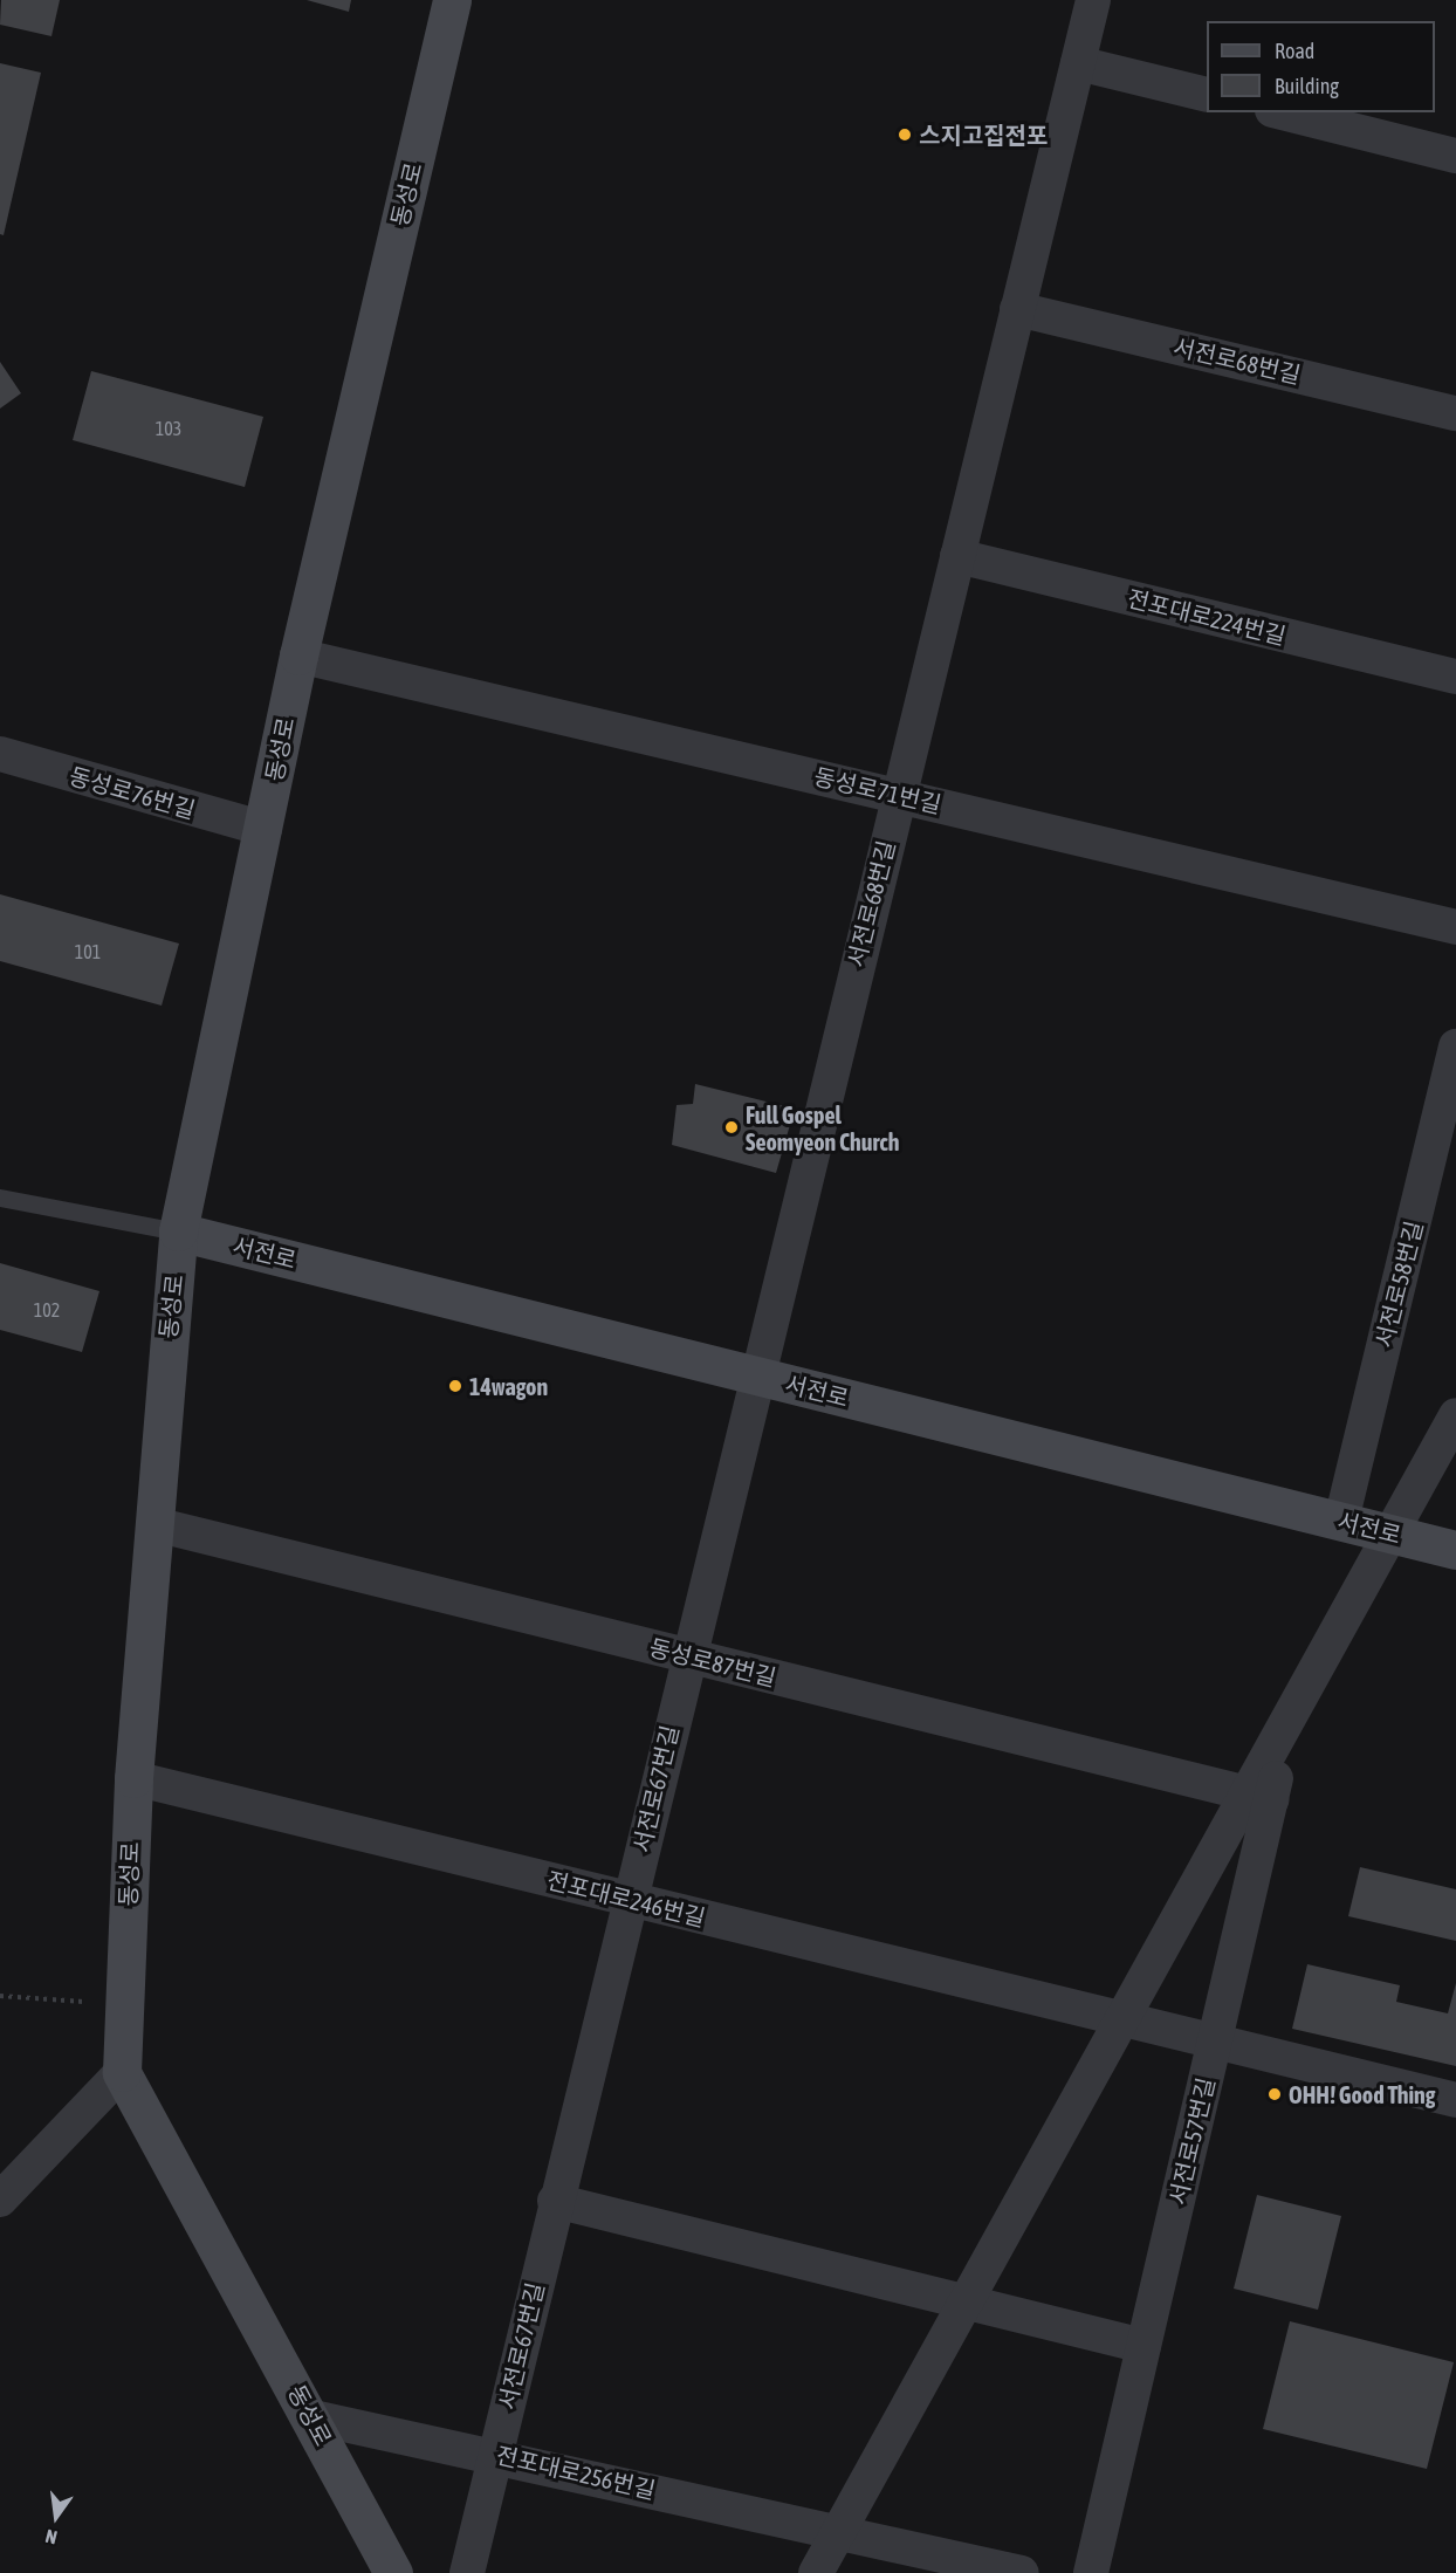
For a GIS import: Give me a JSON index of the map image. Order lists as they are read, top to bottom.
{
  "streets": {
    "main road": ["동성로", "서전로"],
    "street": [
      "서전로68번길",
      "전포대로224번길",
      "동성로71번길",
      "동성로76번길",
      "서전로58번길",
      "동성로87번길",
      "서전로67번길",
      "전포대로246번길",
      "서전로57번길",
      "전포대로256번길"
    ]
  },
  "crossings": [
    ["동성로", "동성로71번길"],
    ["동성로", "동성로76번길"],
    ["동성로", "서전로"],
    ["동성로", "동성로87번길"],
    ["동성로", "전포대로246번길"],
    ["동성로", "전포대로256번길"],
    ["서전로68번길", "전포대로224번길"],
    ["서전로68번길", "동성로71번길"],
    ["서전로68번길", "서전로"],
    ["서전로68번길", "서전로67번길"],
    ["서전로", "서전로58번길"],
    ["서전로", "서전로67번길"],
    ["서전로", "서전로57번길"],
    ["동성로87번길", "서전로67번길"],
    ["동성로87번길", "서전로57번길"],
    ["서전로67번길", "전포대로246번길"],
    ["서전로67번길", "전포대로256번길"],
    ["전포대로246번길", "서전로57번길"]
  ],
  "places": [
    "스지고집전포",
    "Full Gospel Seomyeon Church",
    "14wagon",
    "OHH! Good Thing"
  ],
  "house_numbers": ["103", "101", "102"],
  "legend": ["Road", "Building"],
  "north": "bottom"
}
